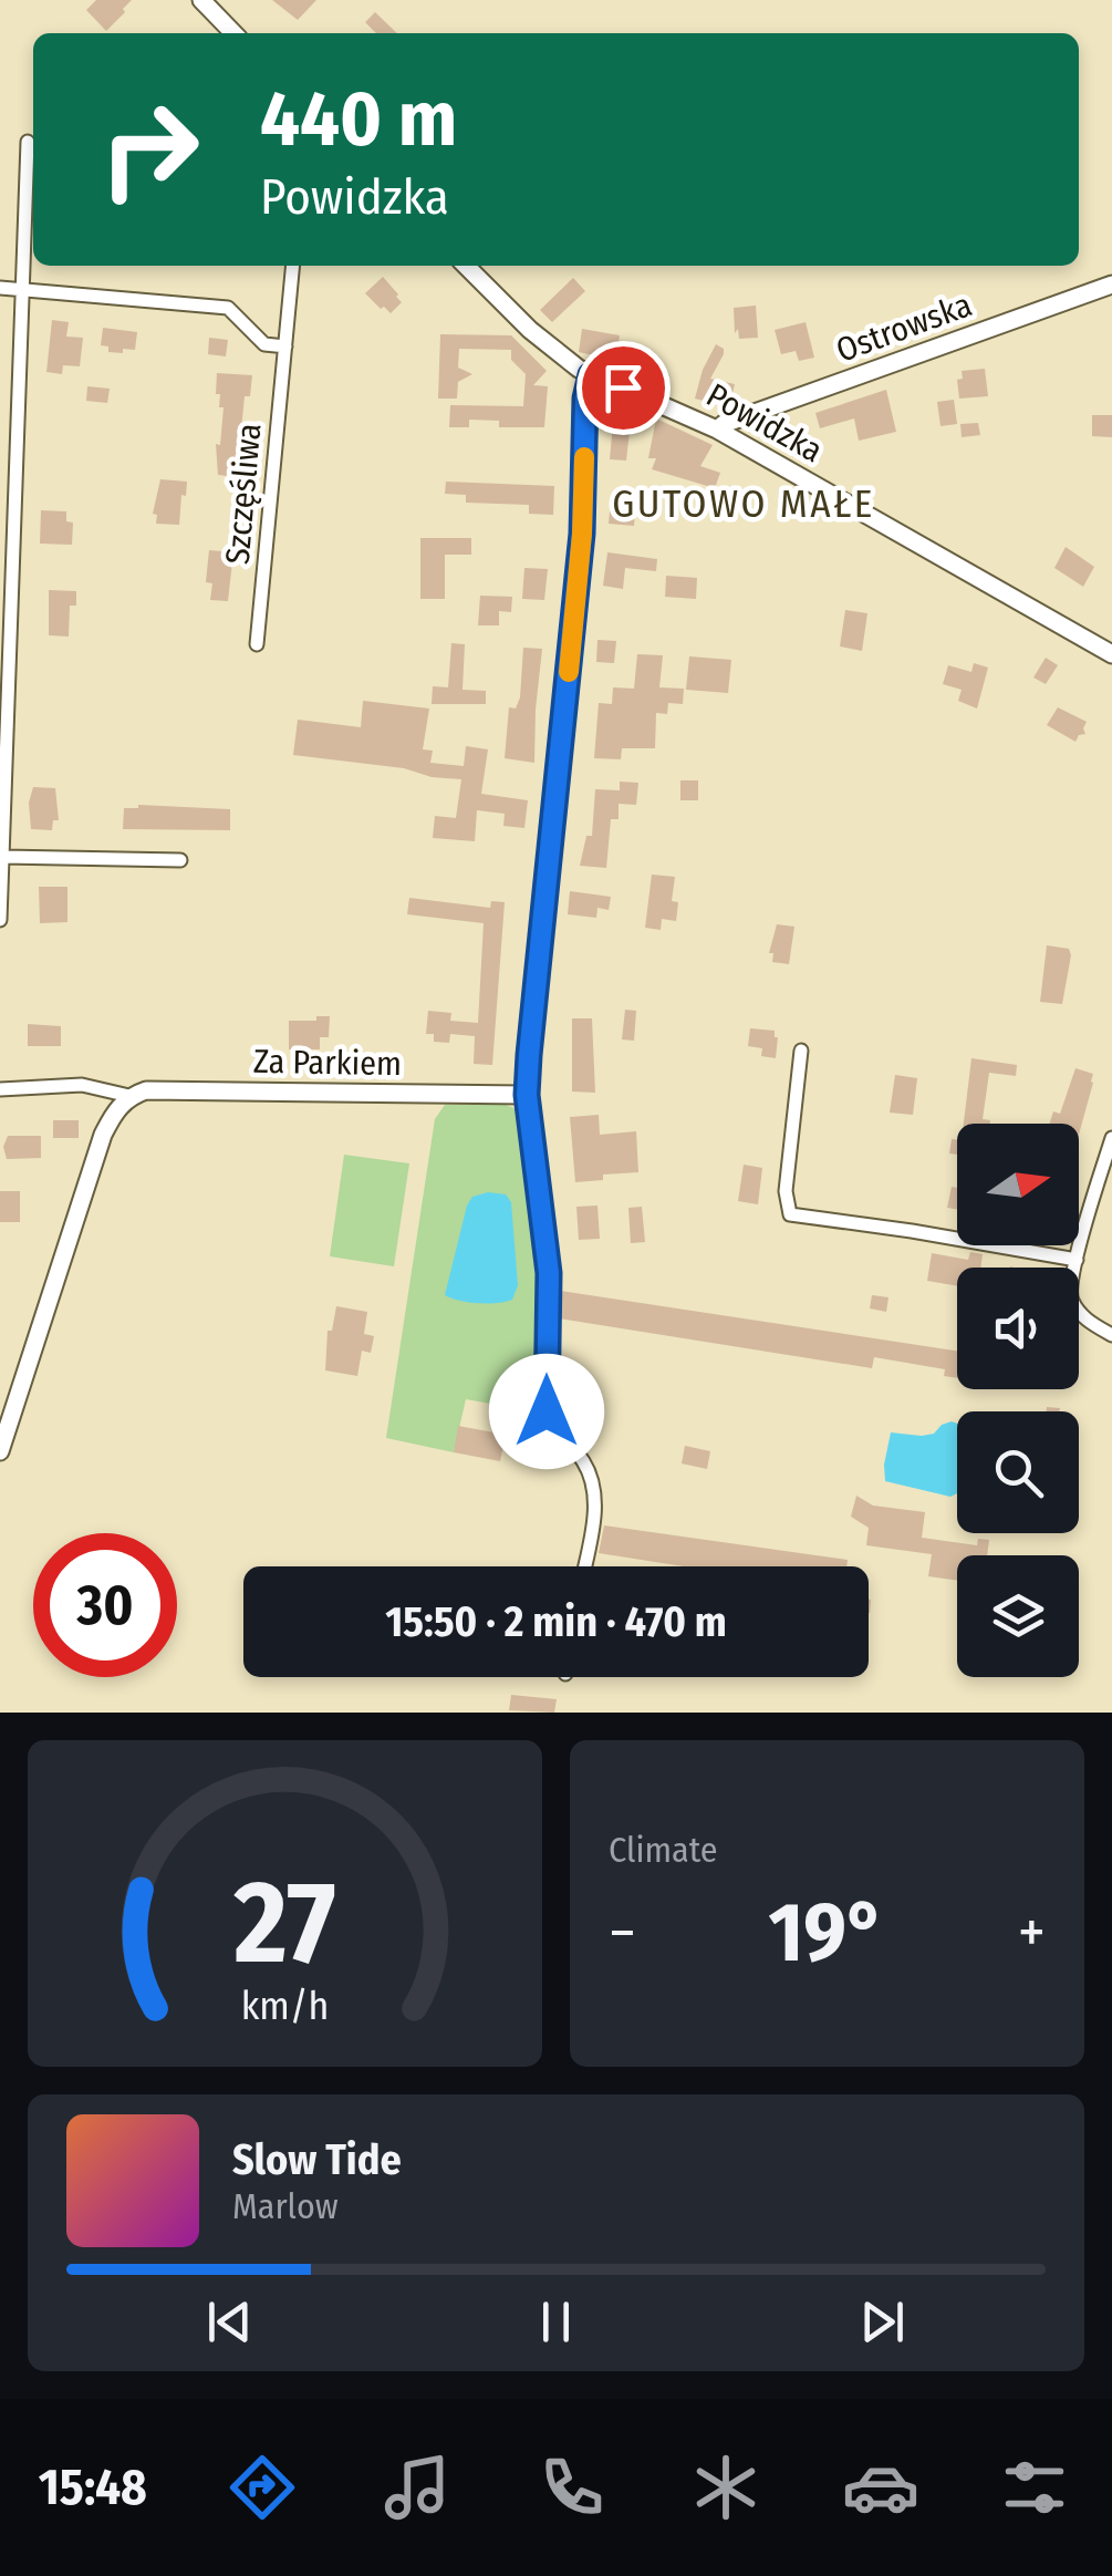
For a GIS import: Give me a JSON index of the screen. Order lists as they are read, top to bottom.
{
  "streets": {
    "street": [
      "Ostrowska",
      "Powidzka",
      "Szczęśliwa",
      "Za Parkiem"
    ]
  },
  "crossings": [
    ["Ostrowska", "Powidzka"]
  ],
  "districts": ["GUTOWO MAŁE"],
  "north": "right",
  "page": {
    "turn": ["440 m", "Powidzka"],
    "limit": "30",
    "trip": "15:50 · 2 min · 470 m",
    "tile": "Climate",
    "heat": ["−", "19°", "+"],
    "song": ["Slow Tide", "Marlow"],
    "tabs": "15:48",
    "gauge": ["27", "km/h"]
  }
}
